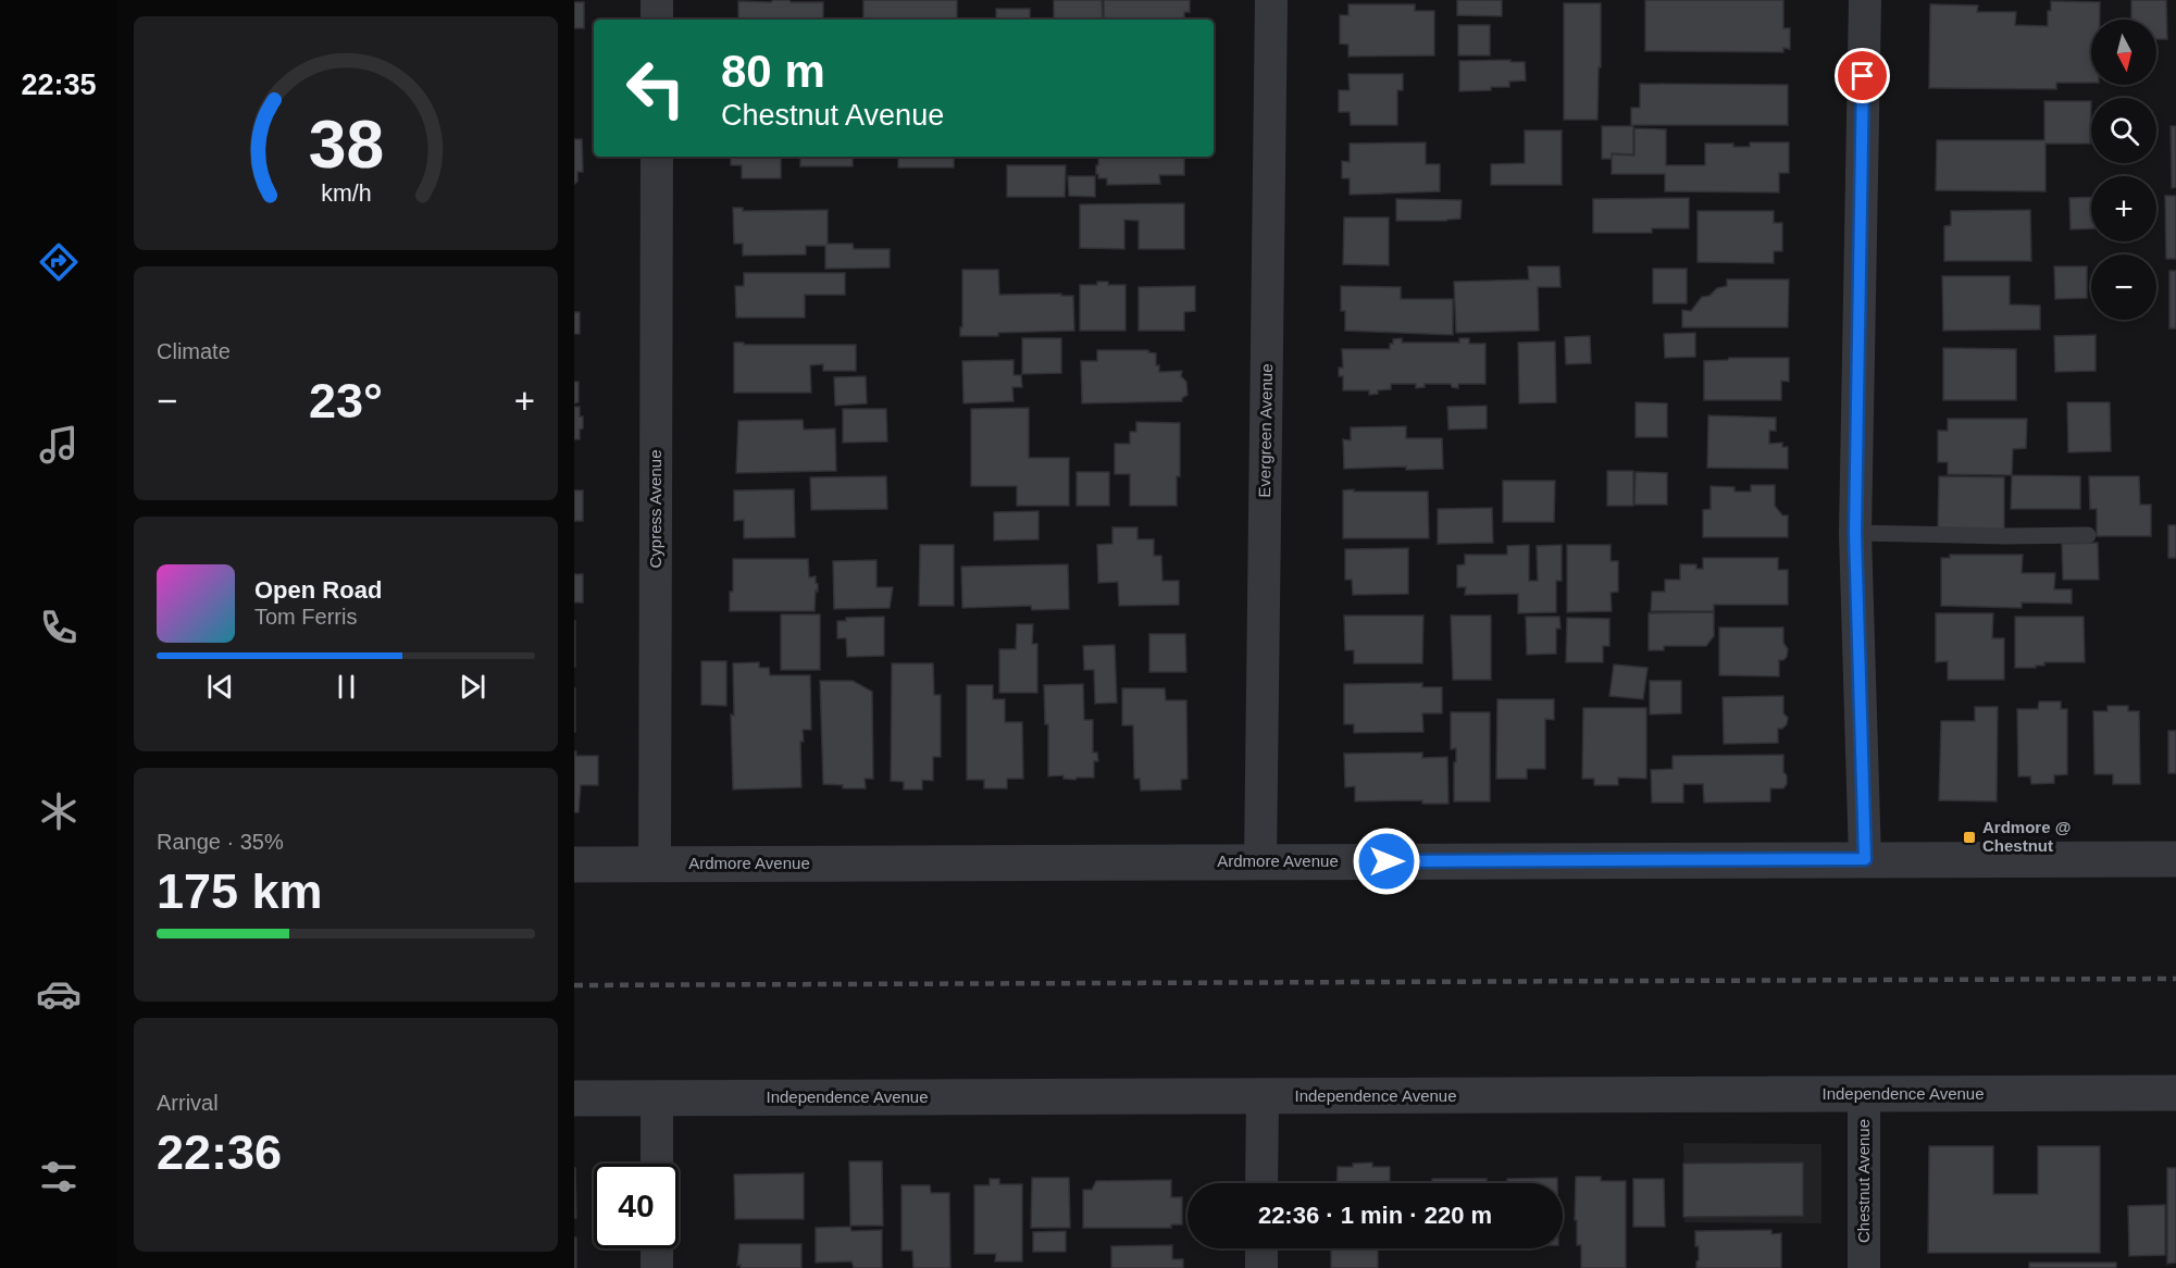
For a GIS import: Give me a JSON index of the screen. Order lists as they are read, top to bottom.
{
  "streets": {
    "street": [
      "Evergreen Avenue",
      "Cypress Avenue",
      "Ardmore Avenue",
      "Independence Avenue",
      "Chestnut Avenue"
    ]
  },
  "crossings": [
    ["Evergreen Avenue", "Ardmore Avenue"],
    ["Cypress Avenue", "Ardmore Avenue"],
    ["Independence Avenue", "Chestnut Avenue"]
  ],
  "places": {
    "transit": ["Ardmore @ Chestnut"]
  },
  "north": "bottom",
  "page": {
    "tabs": "22:35",
    "map_buttons": ["+", "−"],
    "turn": ["80 m", "Chestnut Avenue"],
    "tile": [
      "Climate",
      ["Range · 35%", "175 km"],
      ["Arrival", "22:36"]
    ],
    "heat": ["−", "23°", "+"],
    "song": ["Open Road", "Tom Ferris"],
    "limit": "40",
    "trip": "22:36 · 1 min · 220 m",
    "gauge": ["38", "km/h"]
  }
}
